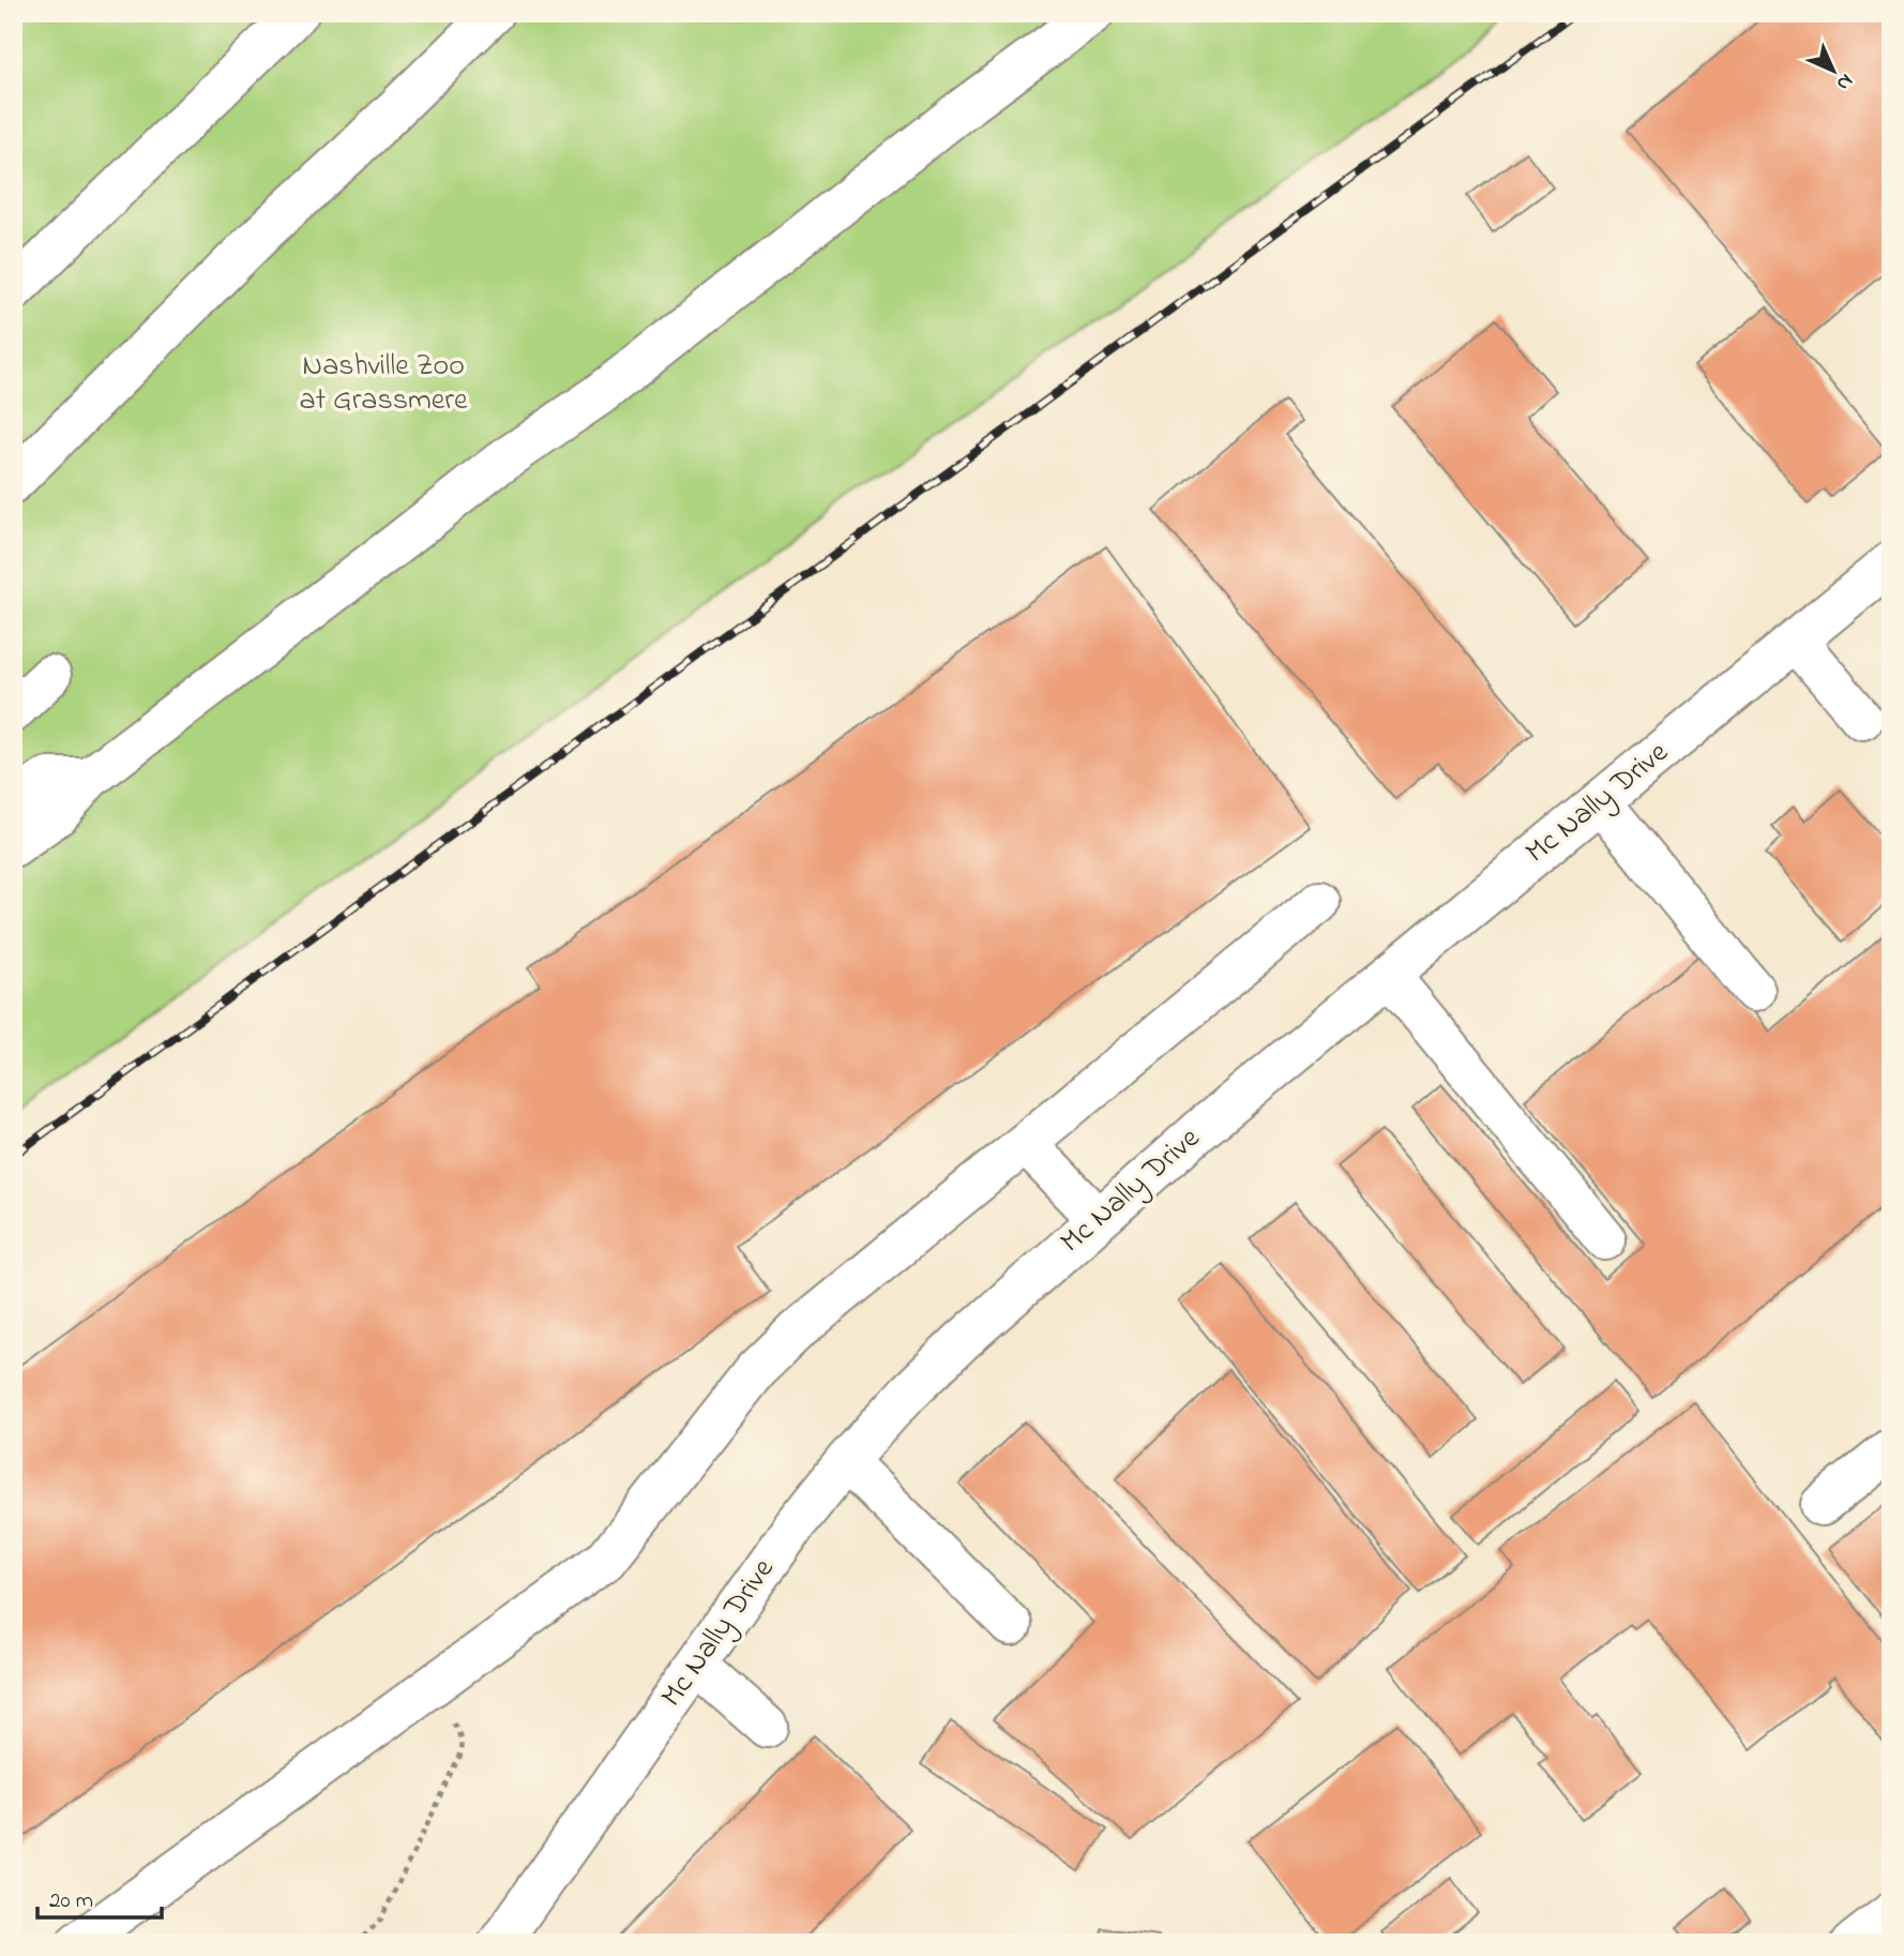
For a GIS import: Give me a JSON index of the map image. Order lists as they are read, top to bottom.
{
  "streets": {
    "street": ["Mc Nally Drive"]
  },
  "parks": ["Nashville Zoo at Grassmere"],
  "scale_bar": "20 m",
  "north": "bottom right"
}
